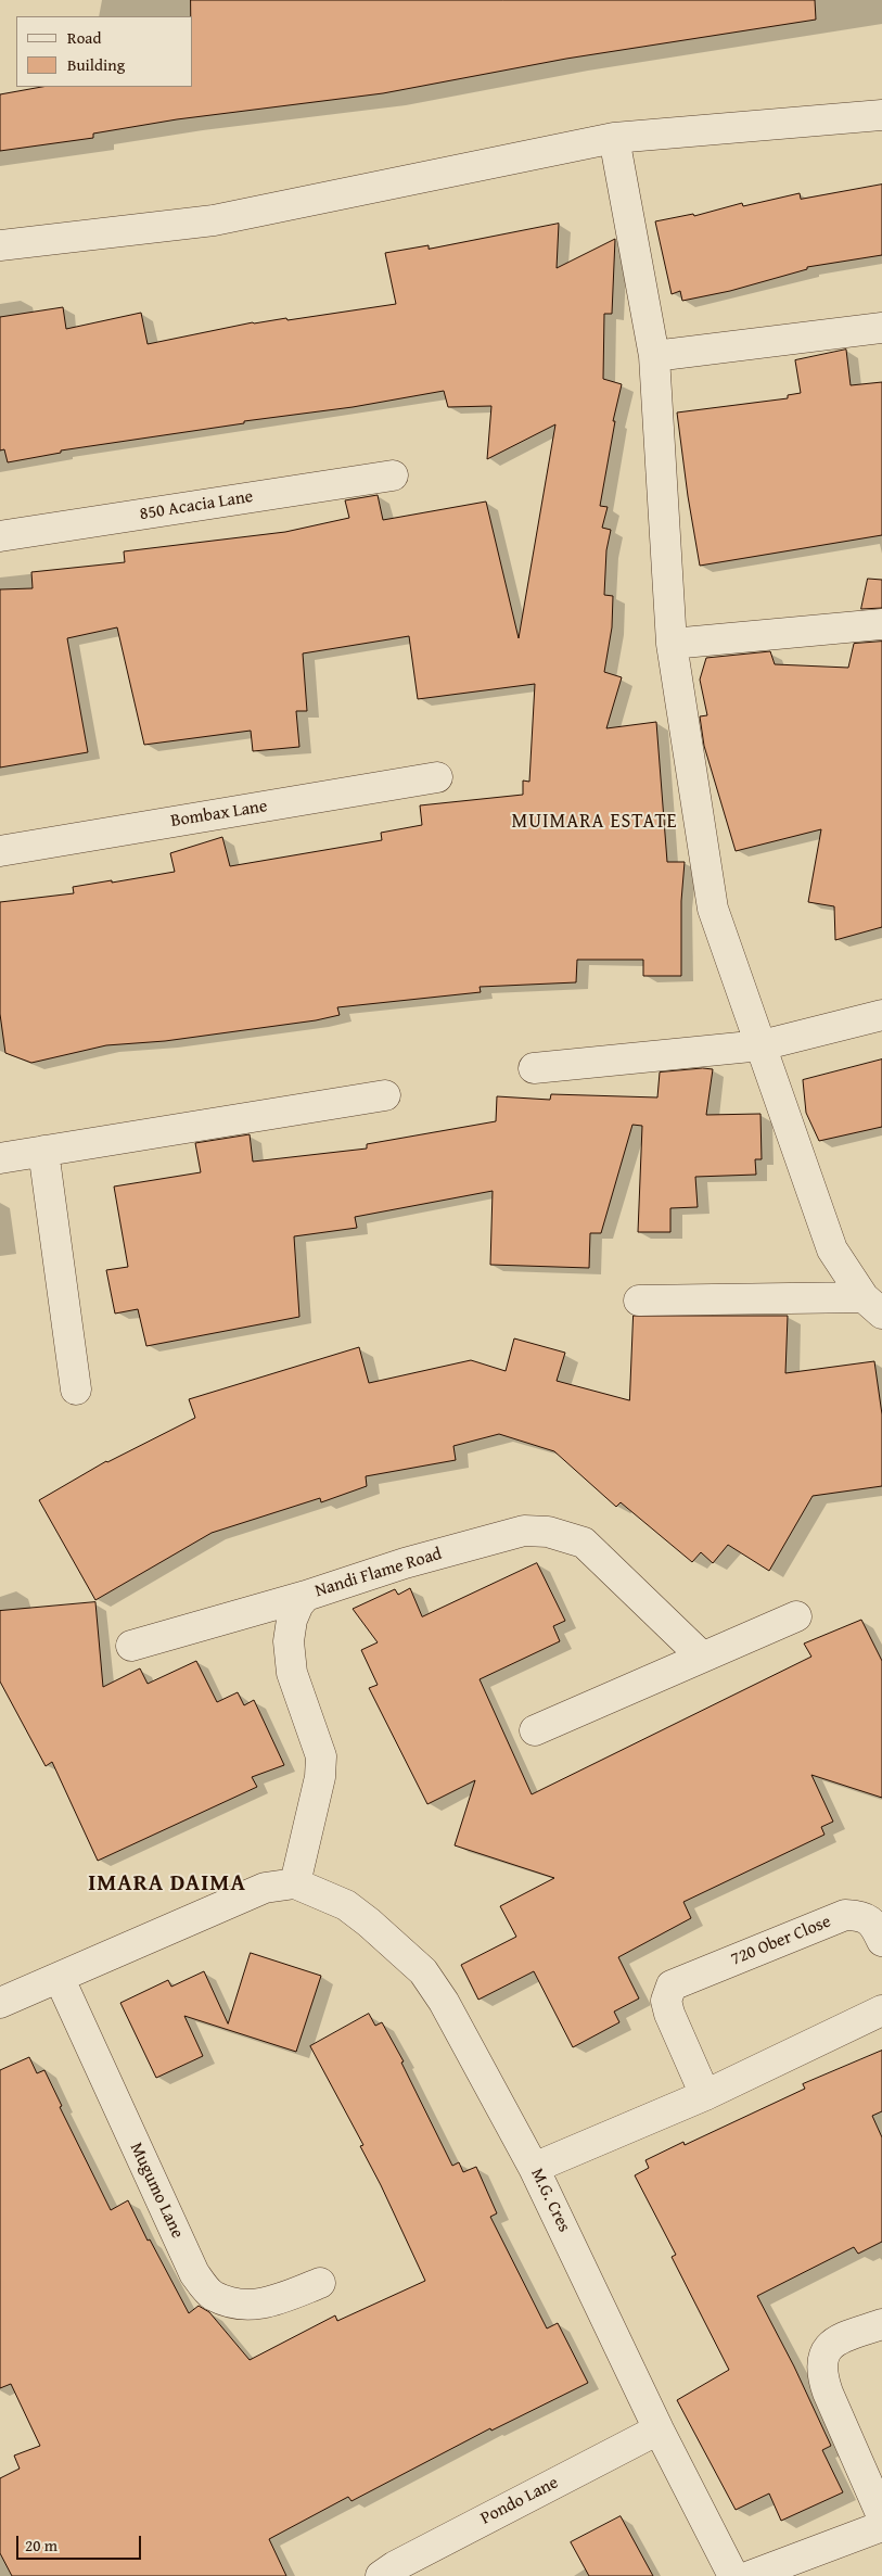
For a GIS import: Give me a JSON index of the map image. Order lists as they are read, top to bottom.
{
  "streets": {
    "street": [
      "850 Acacia Lane",
      "Bombax Lane",
      "Nandi Flame Road",
      "720 Ober Close",
      "Mugumo Lane",
      "M.G. Cres",
      "Pondo Lane"
    ]
  },
  "crossings": [
    ["Nandi Flame Road", "M.G. Cres"],
    ["M.G. Cres", "Pondo Lane"]
  ],
  "districts": ["MUIMARA ESTATE", "IMARA DAIMA"],
  "legend": ["Road", "Building"],
  "scale_bar": "20 m"
}
